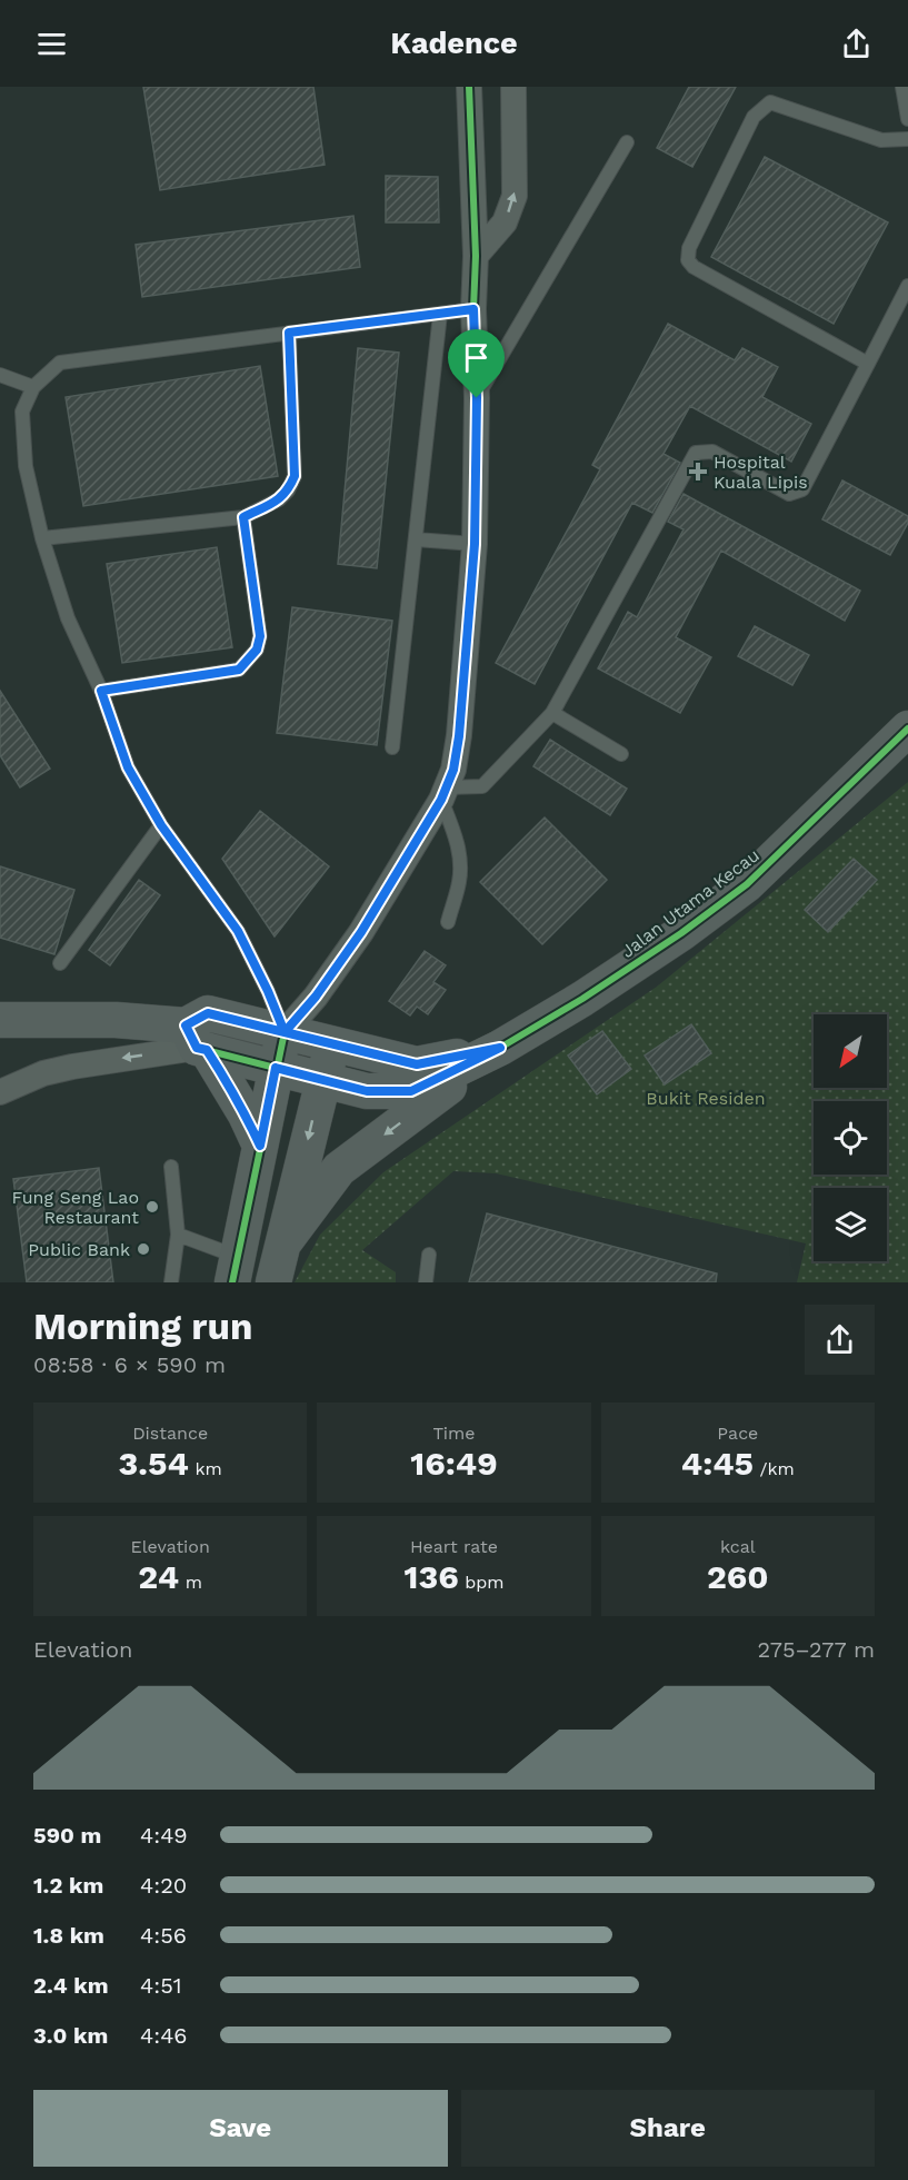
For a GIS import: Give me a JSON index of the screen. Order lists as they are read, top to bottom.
{
  "streets": {
    "street": ["Jalan Utama Kecau"]
  },
  "parks": ["Bukit Residen"],
  "places": {
    "health": ["Hospital Kuala Lipis"],
    "other": ["Fung Seng Lao Restaurant", "Public Bank"]
  },
  "north": "bottom left",
  "page": {
    "header": "Kadence",
    "heading": ["Morning run", "08:58 · 6 × 590 m"],
    "stats": [
      ["Distance", "3.54 km"],
      ["Time", "16:49"],
      ["Pace", "4:45 /km"],
      ["Elevation", "24 m"],
      ["Heart rate", "136 bpm"],
      ["kcal", "260"]
    ],
    "chart": ["Elevation", "275–277 m"],
    "list": [
      {
        "name": "590 m",
        "note": "4:49"
      },
      {
        "name": "1.2 km",
        "note": "4:20"
      },
      {
        "name": "1.8 km",
        "note": "4:56"
      },
      {
        "name": "2.4 km",
        "note": "4:51"
      },
      {
        "name": "3.0 km",
        "note": "4:46"
      }
    ],
    "buttons": ["Save", "Share"]
  }
}
